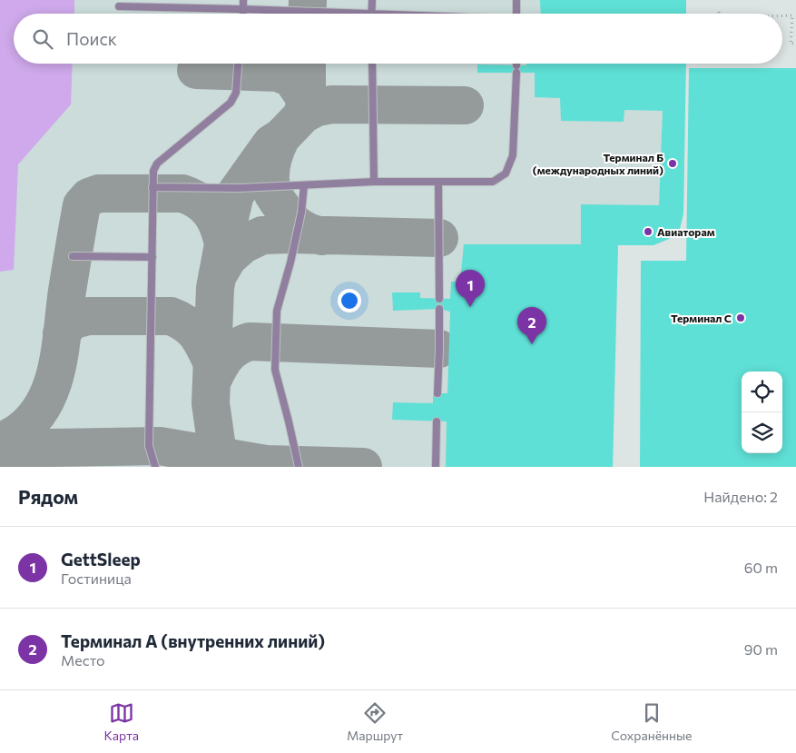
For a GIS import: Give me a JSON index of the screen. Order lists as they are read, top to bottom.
{
  "places": ["Терминал Б (международных линий)", "Авиаторам", "Терминал С"],
  "page": {
    "search": "Поиск",
    "pins": ["1", "2"],
    "heading": ["Рядом", "Найдено: 2"],
    "list": [
      {
        "mark": "1",
        "name": "GettSleep",
        "note": "Гостиница",
        "value": "60 m"
      },
      {
        "mark": "2",
        "name": "Терминал А (внутренних линий)",
        "note": "Место",
        "value": "90 m"
      }
    ],
    "nav": ["Карта", "Маршрут", "Сохранённые"]
  }
}
